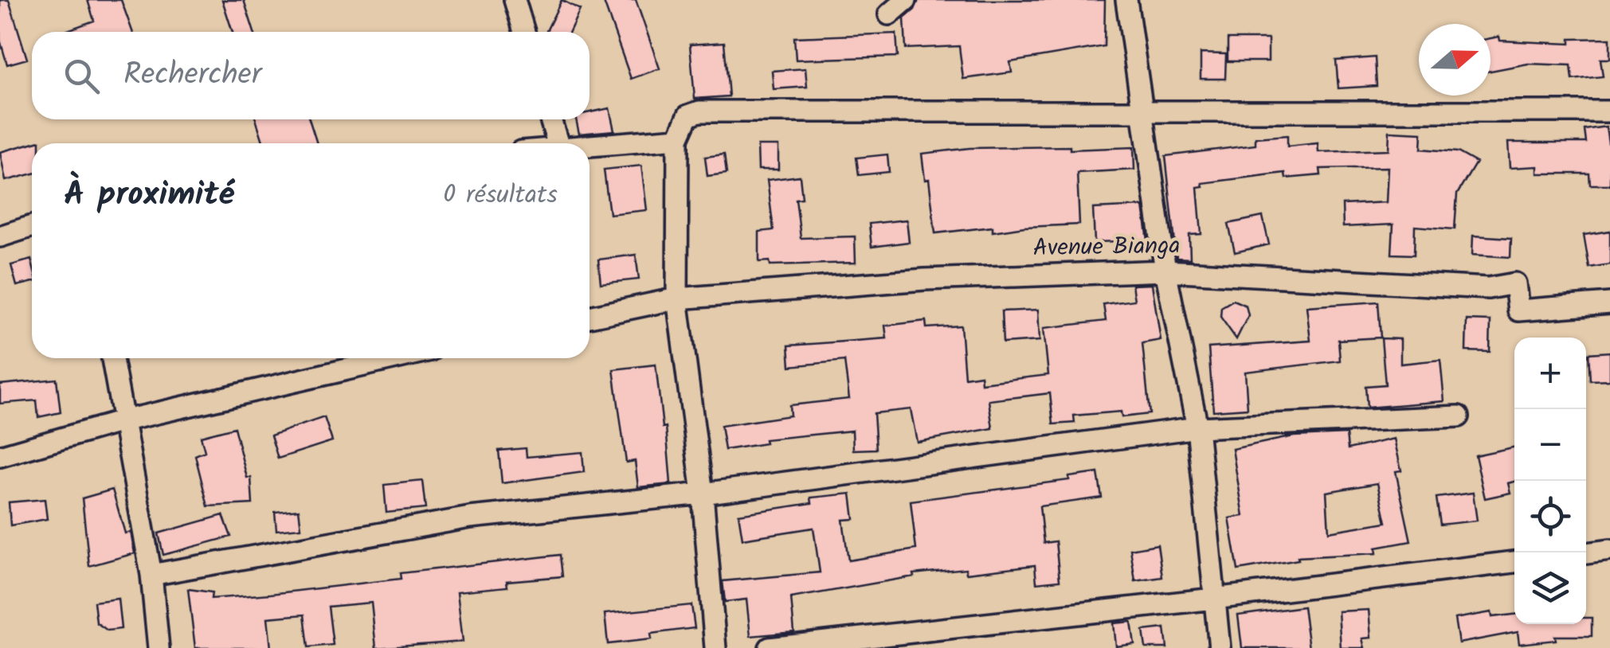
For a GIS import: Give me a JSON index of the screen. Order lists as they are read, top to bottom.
{
  "streets": {
    "street": ["Avenue Bianga"]
  },
  "north": "right",
  "page": {
    "search": "Rechercher",
    "heading": ["À proximité", "0 résultats"],
    "map_buttons": ["+", "−"]
  }
}
